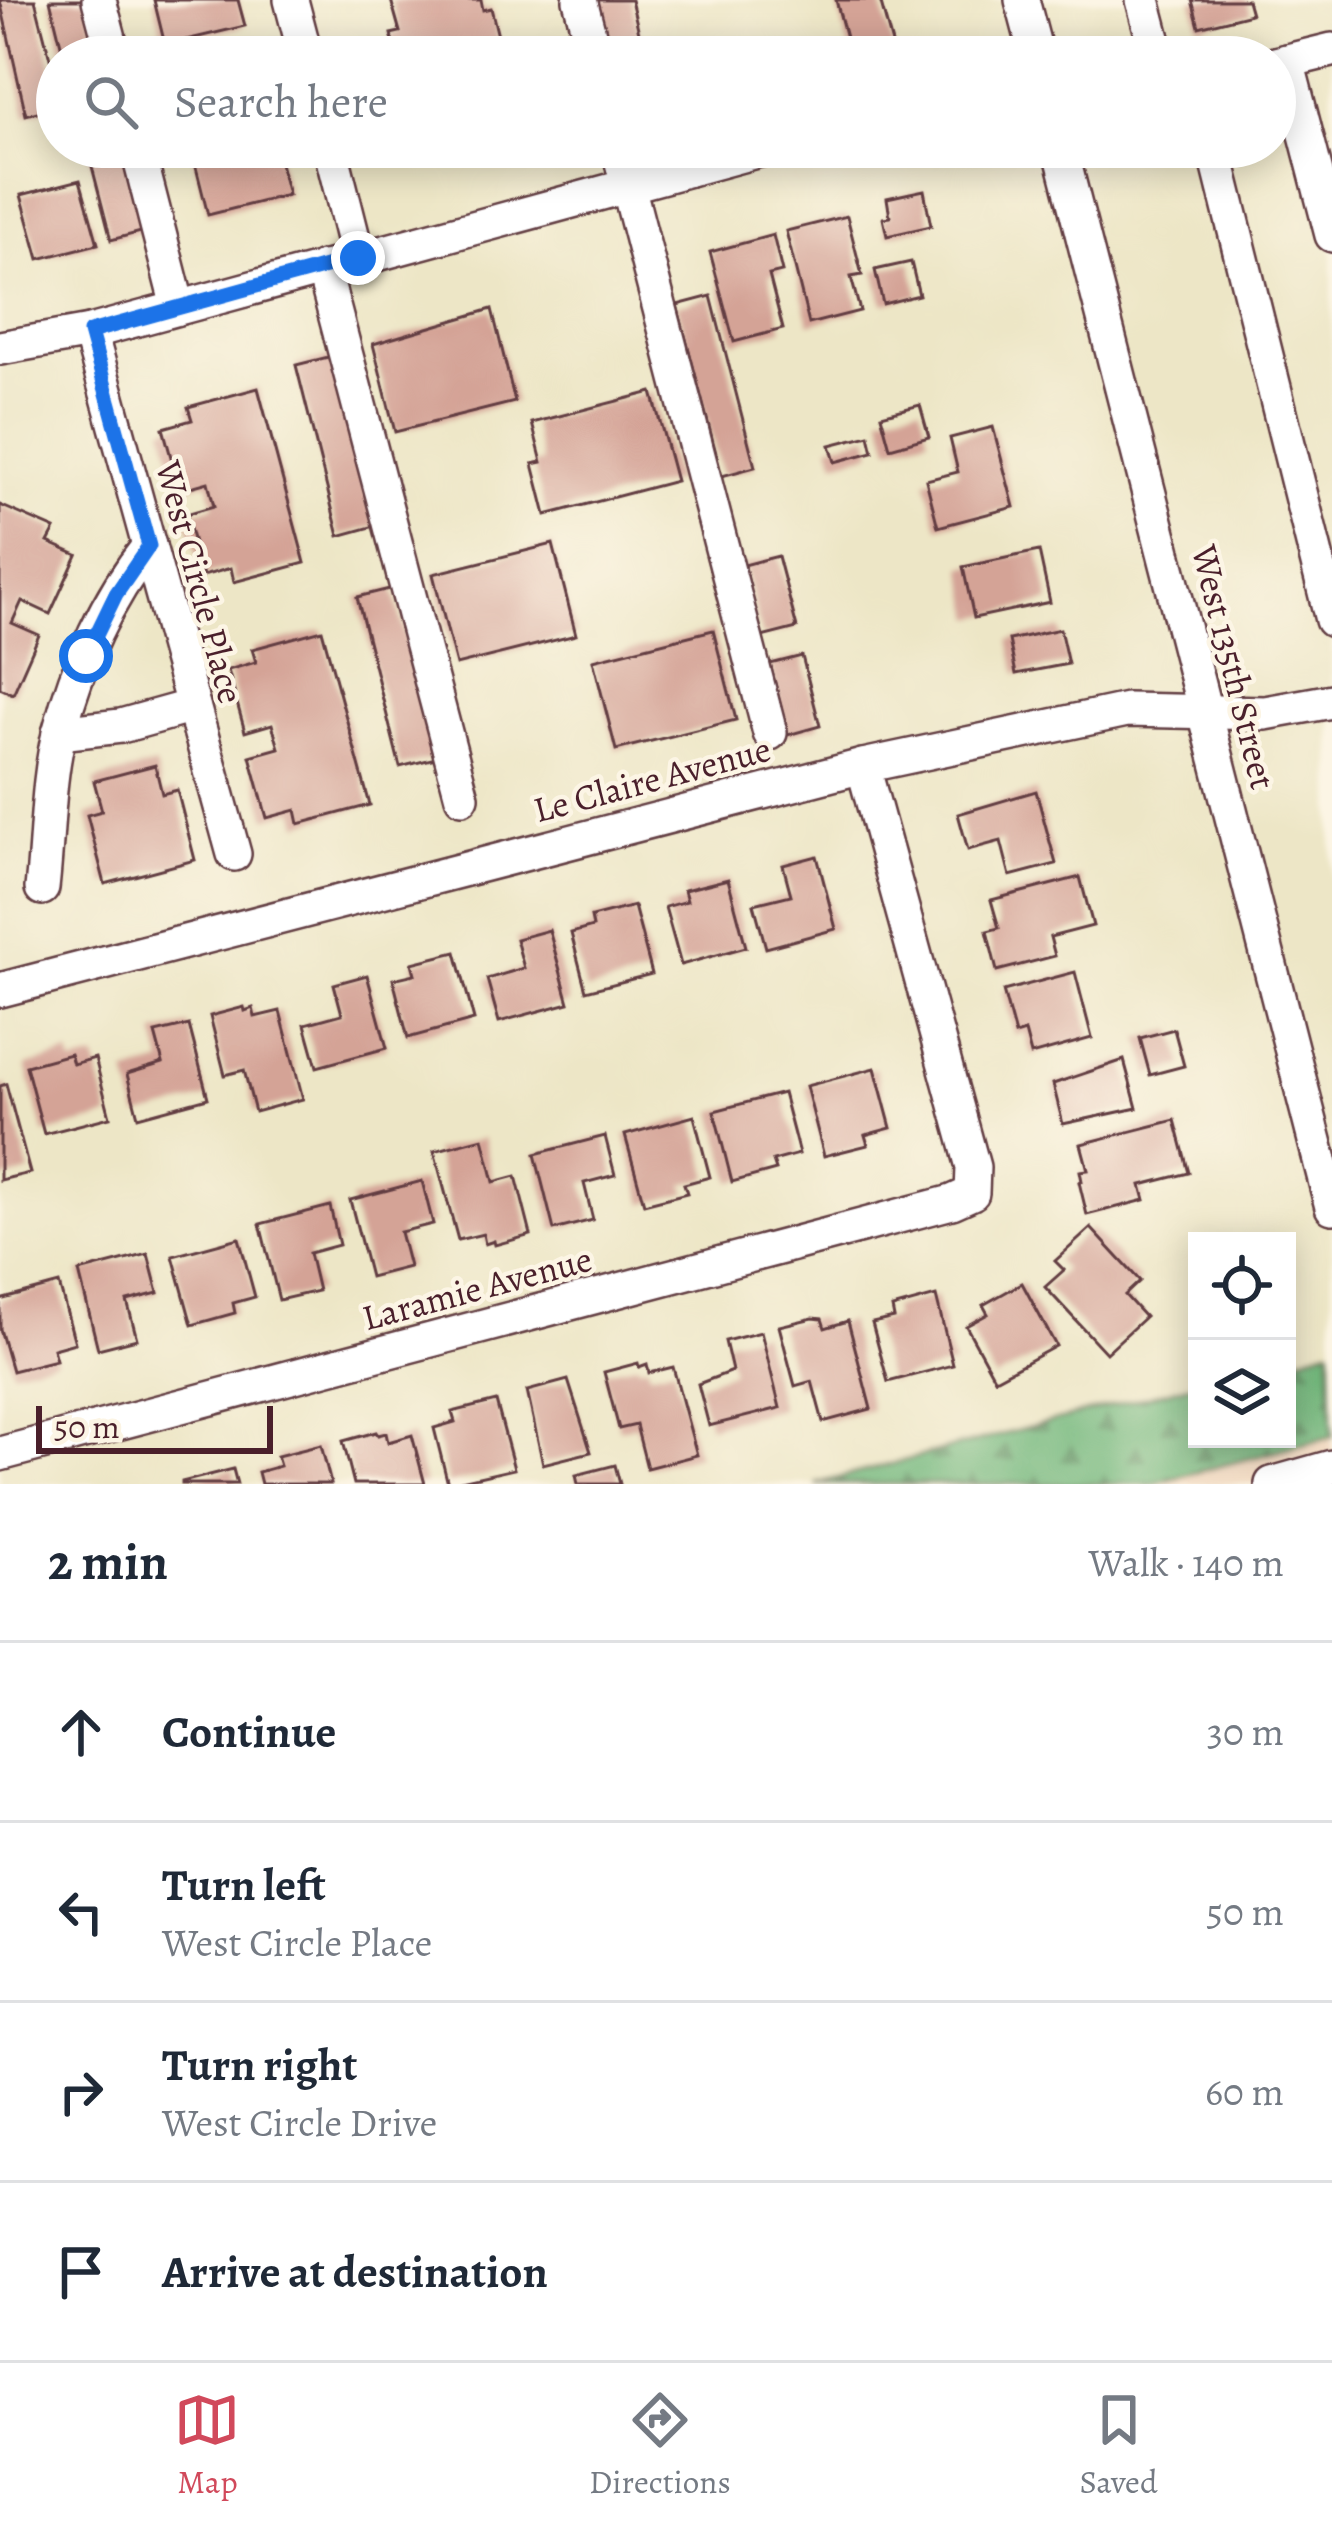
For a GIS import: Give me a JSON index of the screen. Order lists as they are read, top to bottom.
{
  "streets": {
    "street": [
      "West Circle Place",
      "West 135th Street",
      "Le Claire Avenue",
      "Laramie Avenue"
    ]
  },
  "crossings": [
    ["West 135th Street", "Le Claire Avenue"],
    ["Le Claire Avenue", "Laramie Avenue"]
  ],
  "scale_bar": "50 m",
  "page": {
    "search": "Search here",
    "scale": "50 m",
    "heading": ["2 min", "Walk · 140 m"],
    "list": [
      ["Continue", "30 m"],
      ["Turn left", "West Circle Place", "50 m"],
      ["Turn right", "West Circle Drive", "60 m"],
      "Arrive at destination"
    ],
    "nav": ["Map", "Directions", "Saved"]
  }
}
